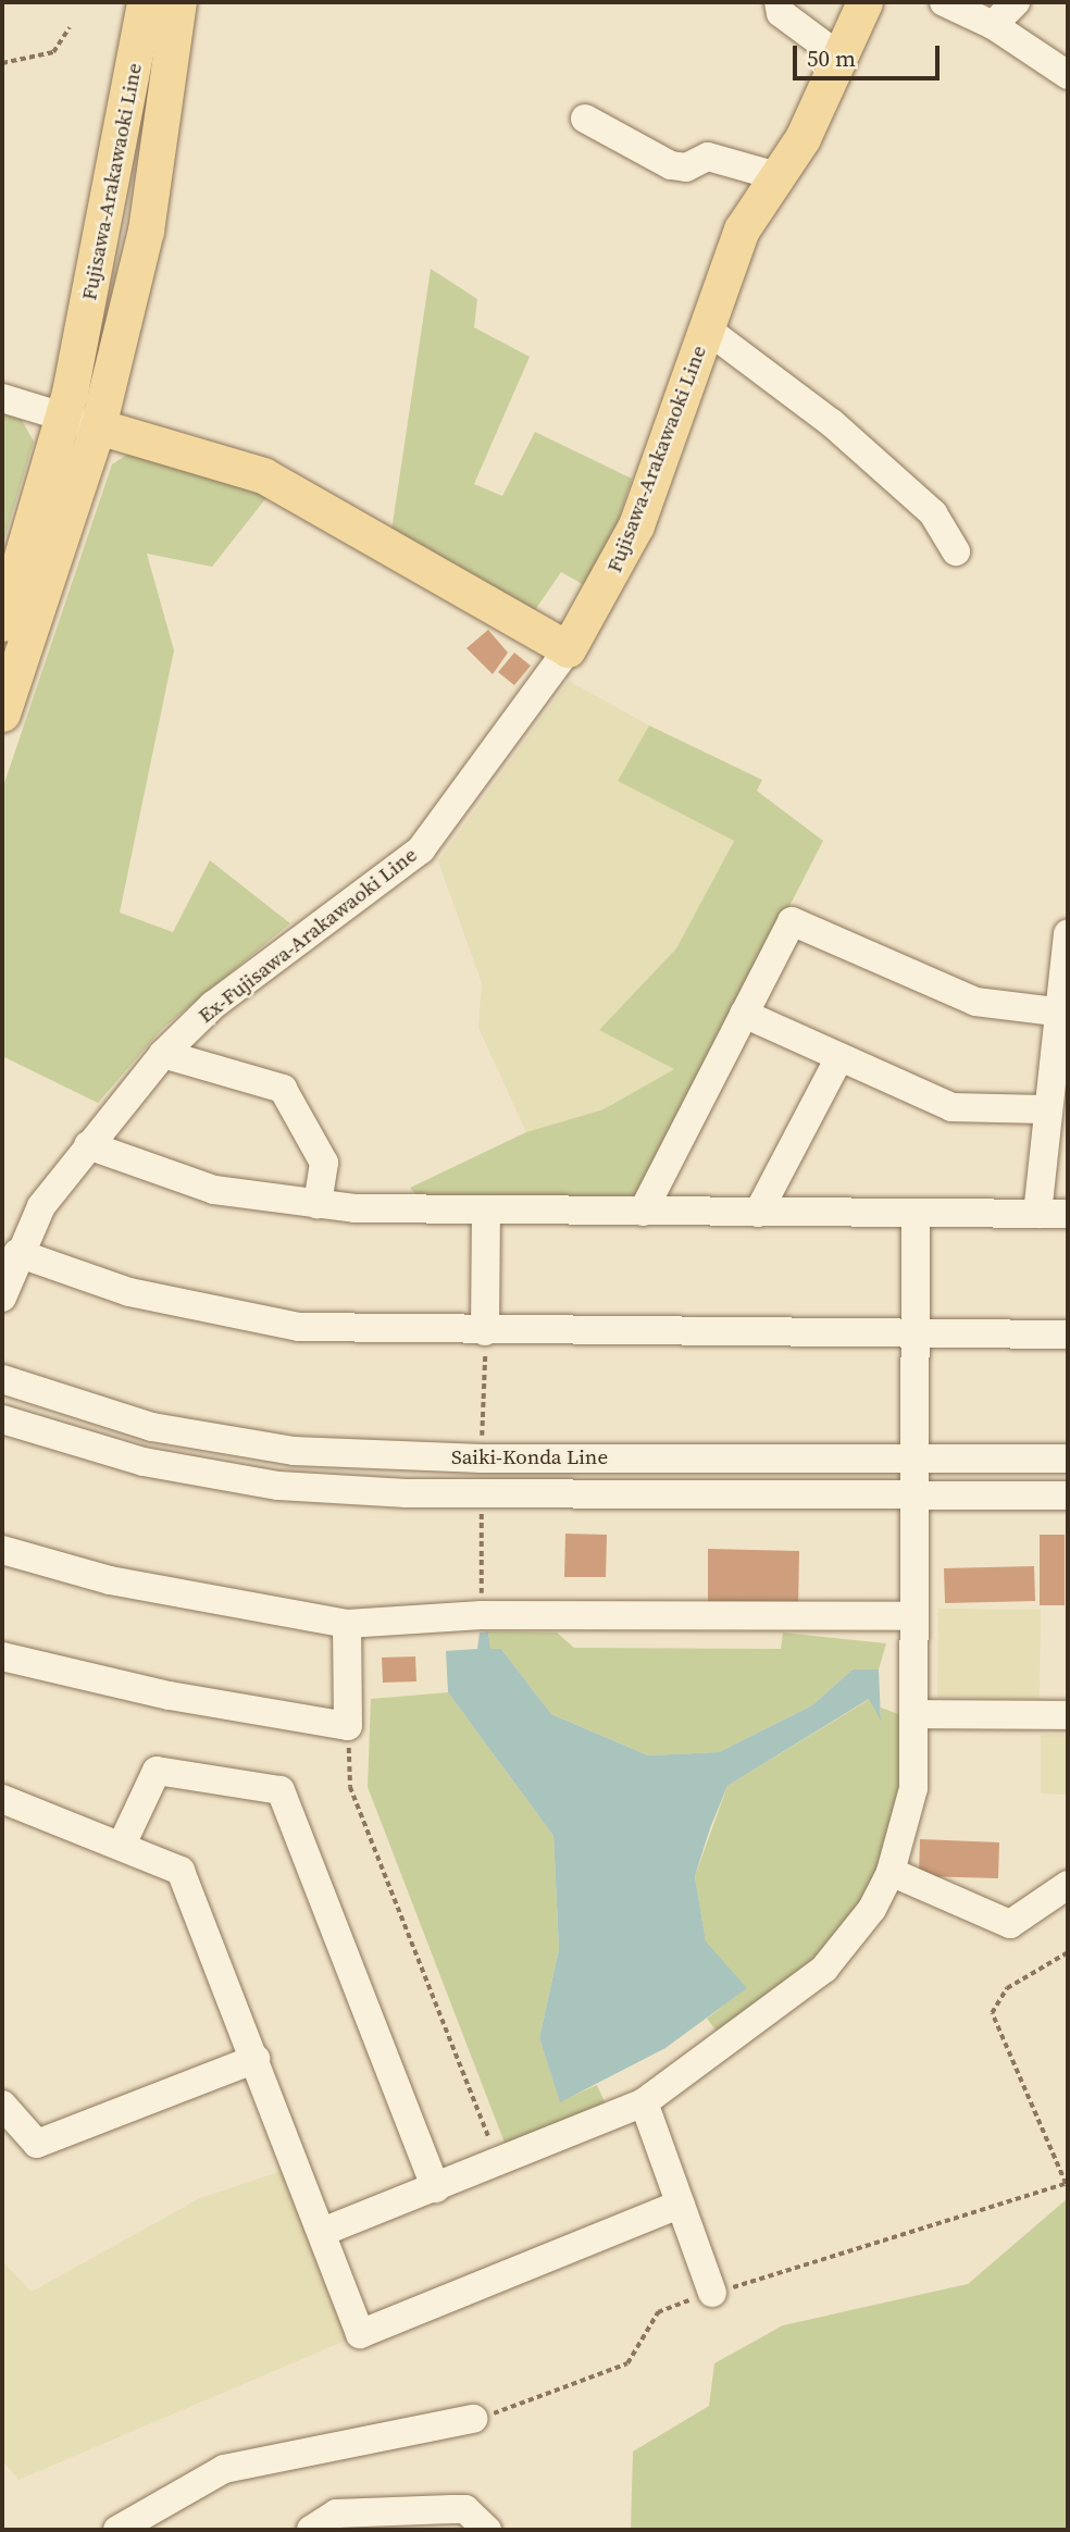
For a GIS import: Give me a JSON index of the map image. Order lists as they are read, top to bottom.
{
  "streets": {
    "main road": ["Fujisawa-Arakawaoki Line"],
    "street": ["Ex-Fujisawa-Arakawaoki Line", "Saiki-Konda Line"]
  },
  "crossings": [
    ["Fujisawa-Arakawaoki Line", "Ex-Fujisawa-Arakawaoki Line"]
  ],
  "scale_bar": "50 m"
}
